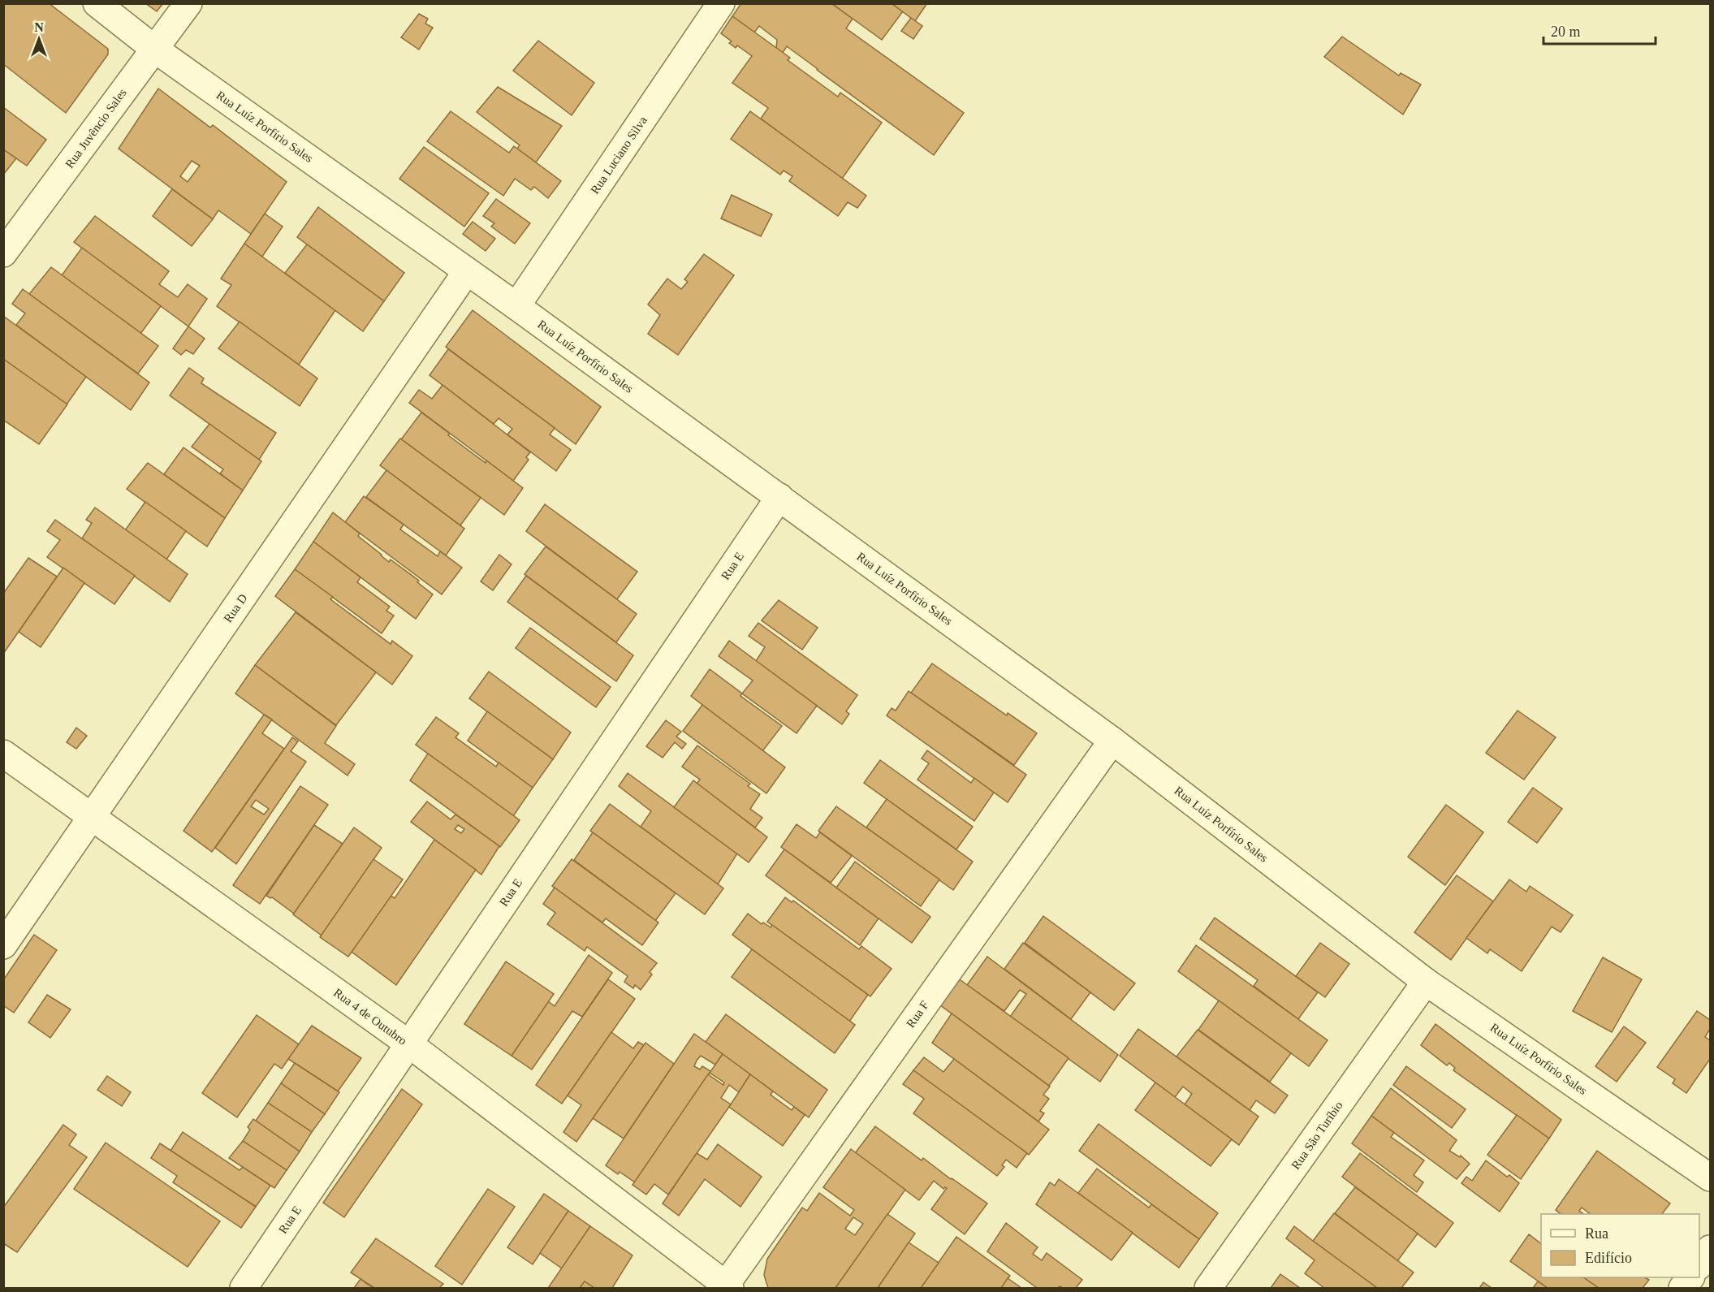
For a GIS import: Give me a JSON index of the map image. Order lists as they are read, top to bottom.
{
  "streets": {
    "street": [
      "Rua Luíz Porfírio Sales",
      "Rua Juvêncio Sales",
      "Rua Luciano Silva",
      "Rua E",
      "Rua D",
      "Rua F",
      "Rua 4 de Outubro",
      "Rua São Turíbio"
    ]
  },
  "crossings": [
    ["Rua Luíz Porfírio Sales", "Rua Juvêncio Sales"],
    ["Rua Luíz Porfírio Sales", "Rua Luciano Silva"],
    ["Rua Luíz Porfírio Sales", "Rua E"],
    ["Rua Luíz Porfírio Sales", "Rua D"],
    ["Rua Luíz Porfírio Sales", "Rua F"],
    ["Rua Luíz Porfírio Sales", "Rua São Turíbio"],
    ["Rua E", "Rua 4 de Outubro"],
    ["Rua D", "Rua 4 de Outubro"],
    ["Rua F", "Rua 4 de Outubro"]
  ],
  "legend": ["Rua", "Edifício"],
  "scale_bar": "20 m",
  "north": "top"
}
